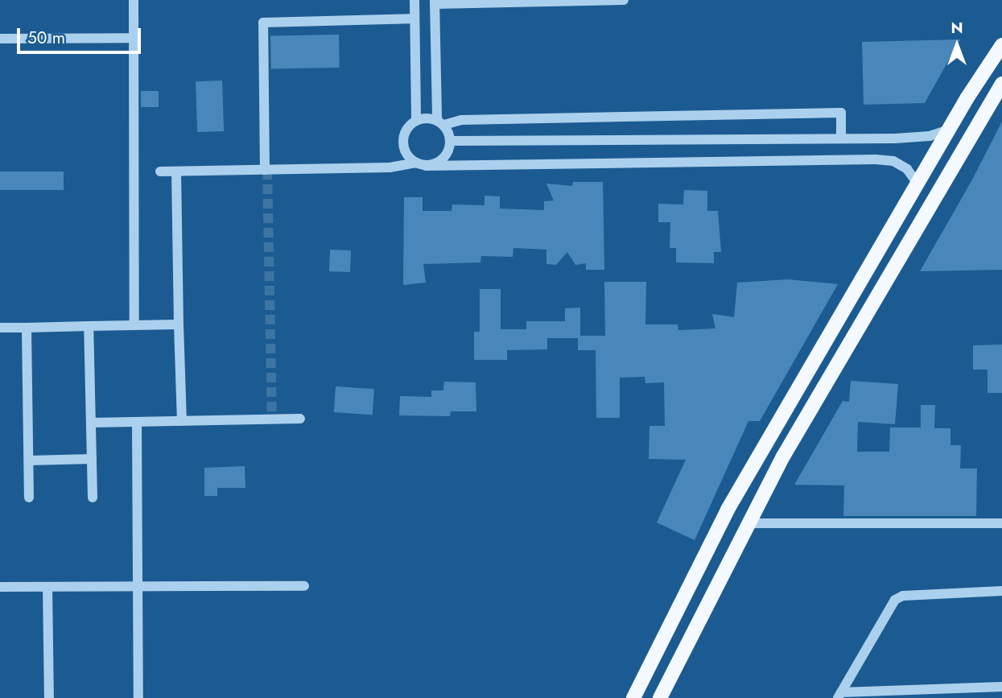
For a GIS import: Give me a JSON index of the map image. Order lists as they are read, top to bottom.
{
  "scale_bar": "50 m",
  "north": "top"
}
